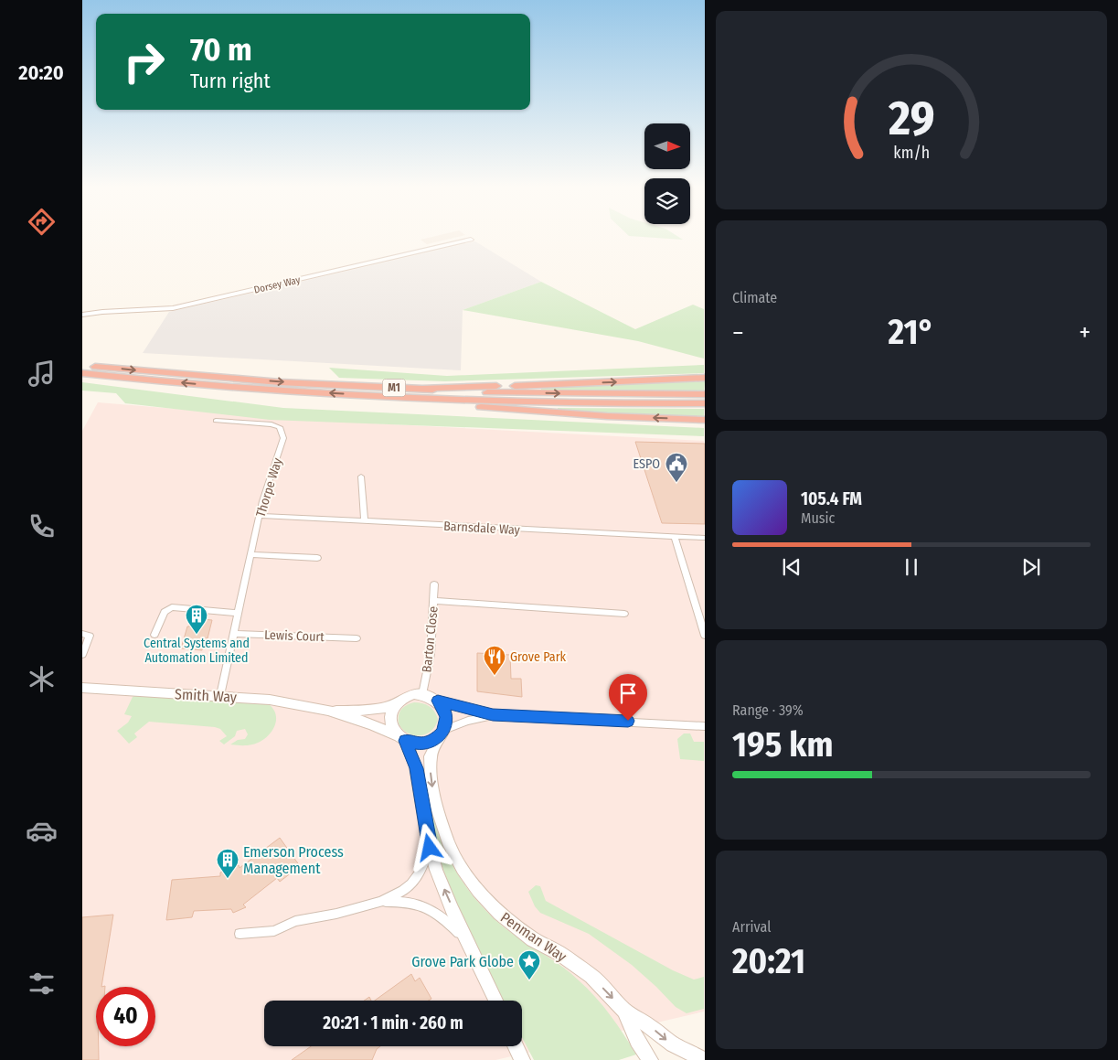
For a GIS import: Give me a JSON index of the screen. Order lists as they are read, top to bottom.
{
  "streets": {
    "highway": ["M1"],
    "street": [
      "Dorsey Way",
      "Thorpe Way",
      "Barnsdale Way",
      "Lewis Court",
      "Barton Close",
      "Smith Way",
      "Penman Way"
    ]
  },
  "crossings": [
    ["Thorpe Way", "Barnsdale Way"],
    ["Thorpe Way", "Lewis Court"],
    ["Thorpe Way", "Smith Way"],
    ["Barton Close", "Smith Way"],
    ["Barton Close", "Penman Way"],
    ["Smith Way", "Penman Way"]
  ],
  "places": {
    "public building": ["ESPO"],
    "building": ["Central Systems and Automation Limited", "Emerson Process Management"],
    "restaurant": ["Grove Park"],
    "place": ["Grove Park Globe"]
  },
  "north": "right",
  "page": {
    "tabs": "20:20",
    "turn": ["70 m", "Turn right"],
    "tile": [
      "Climate",
      ["Range · 39%", "195 km"],
      ["Arrival", "20:21"]
    ],
    "heat": ["−", "21°", "+"],
    "song": ["105.4 FM", "Music"],
    "limit": "40",
    "trip": "20:21 · 1 min · 260 m",
    "gauge": ["29", "km/h"]
  }
}
